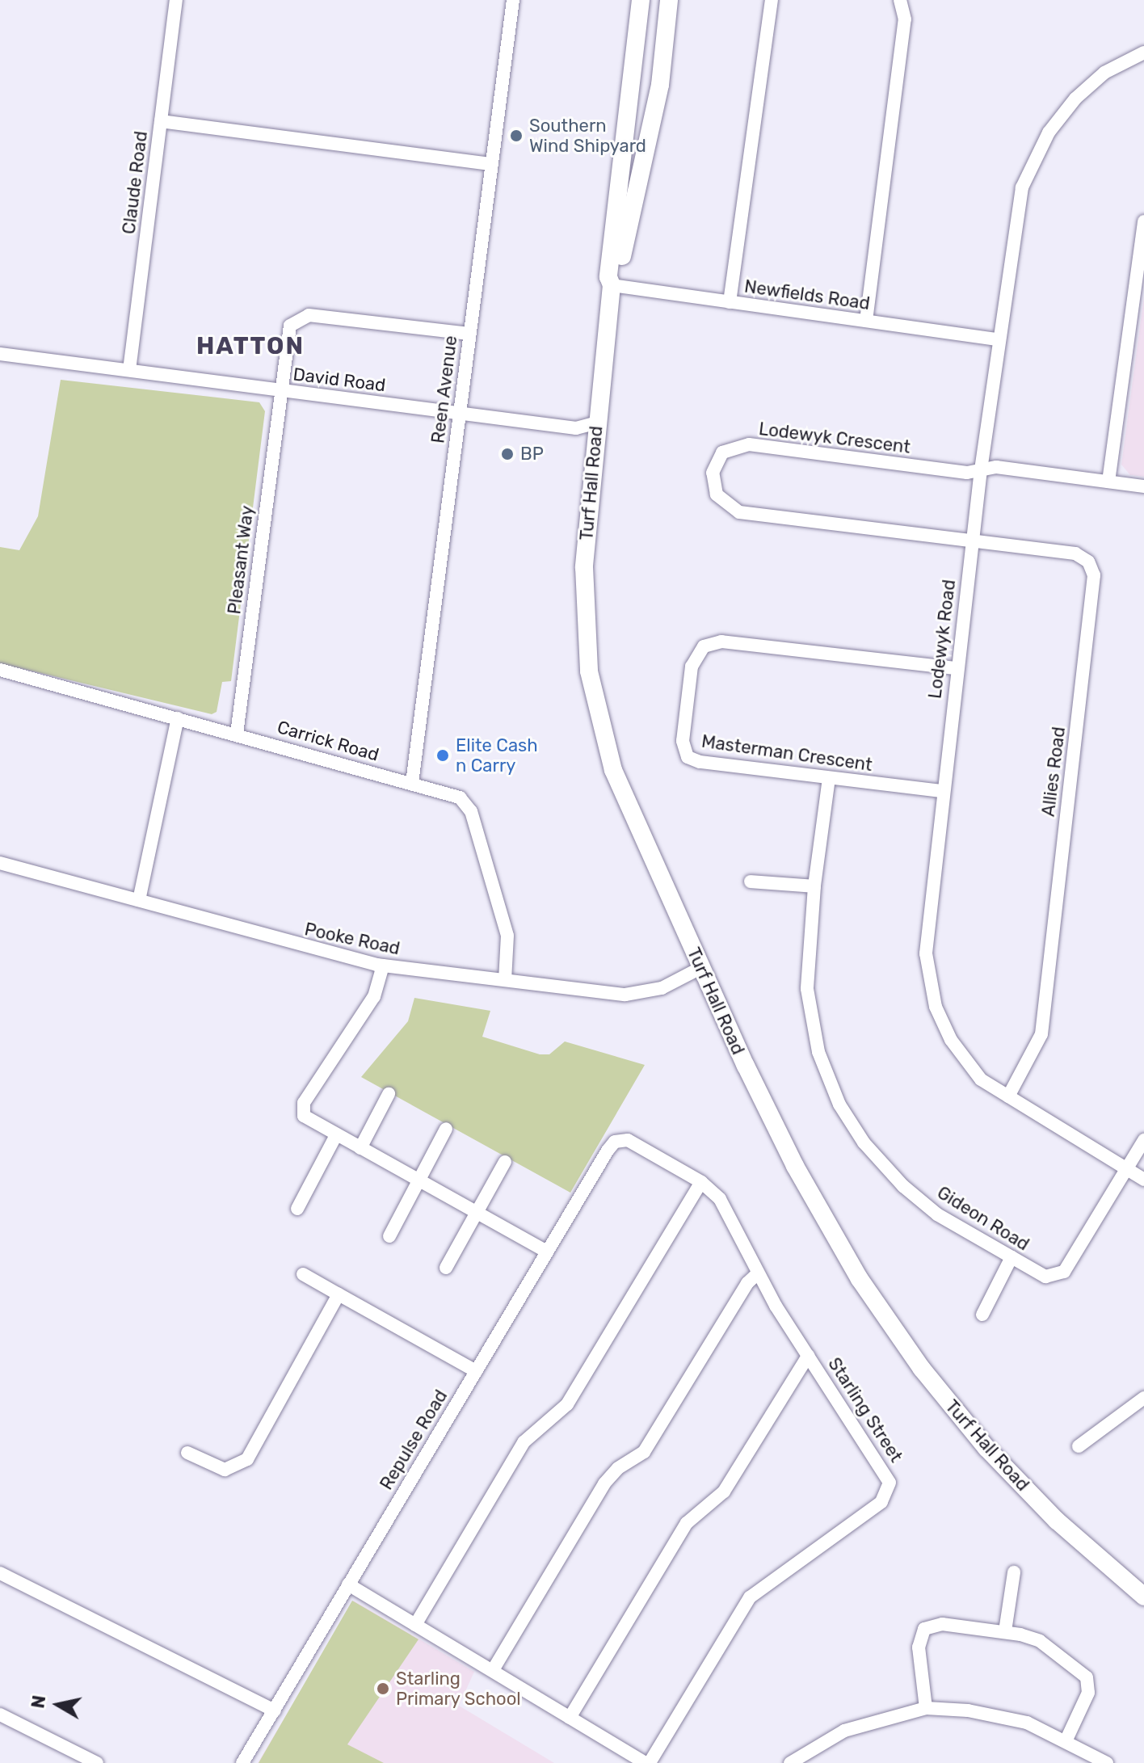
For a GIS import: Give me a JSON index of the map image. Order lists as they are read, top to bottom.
{
  "streets": {
    "main road": ["Turf Hall Road"],
    "street": [
      "Claude Road",
      "Newfields Road",
      "David Road",
      "Reen Avenue",
      "Lodewyk Crescent",
      "Pleasant Way",
      "Lodewyk Road",
      "Carrick Road",
      "Masterman Crescent",
      "Allies Road",
      "Pooke Road",
      "Gideon Road",
      "Starling Street",
      "Repulse Road"
    ]
  },
  "crossings": [
    ["Claude Road", "David Road"],
    ["Newfields Road", "Turf Hall Road"],
    ["Newfields Road", "Lodewyk Road"],
    ["David Road", "Reen Avenue"],
    ["David Road", "Turf Hall Road"],
    ["David Road", "Pleasant Way"],
    ["Reen Avenue", "Pleasant Way"],
    ["Reen Avenue", "Carrick Road"],
    ["Lodewyk Crescent", "Lodewyk Road"],
    ["Lodewyk Crescent", "Allies Road"],
    ["Turf Hall Road", "Pooke Road"],
    ["Pleasant Way", "Carrick Road"],
    ["Lodewyk Road", "Masterman Crescent"],
    ["Lodewyk Road", "Allies Road"],
    ["Lodewyk Road", "Gideon Road"],
    ["Carrick Road", "Pooke Road"],
    ["Masterman Crescent", "Gideon Road"],
    ["Starling Street", "Repulse Road"]
  ],
  "districts": ["HATTON"],
  "places": [
    "Southern Wind Shipyard",
    "BP",
    "Elite Cash n Carry",
    "Starling Primary School"
  ],
  "north": "left"
}
